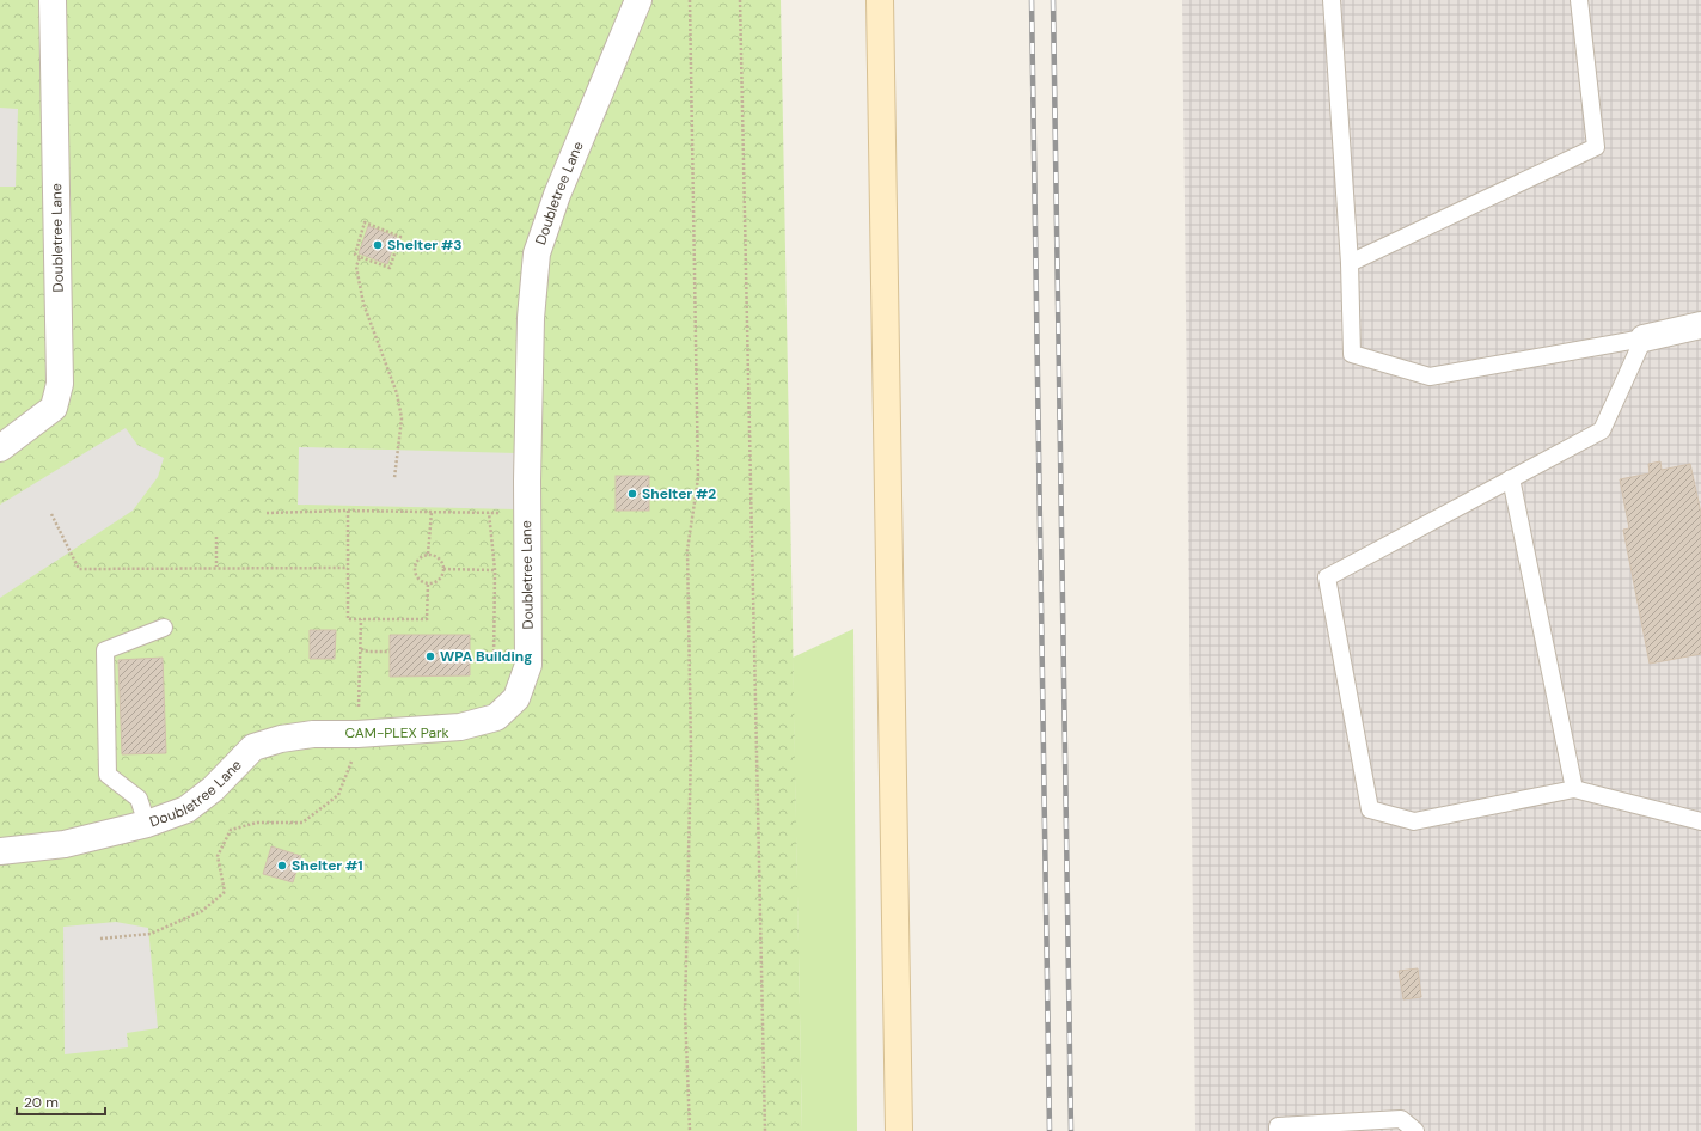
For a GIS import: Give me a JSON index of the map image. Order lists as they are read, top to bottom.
{
  "streets": {
    "street": ["Doubletree Lane"]
  },
  "parks": ["CAM-PLEX Park"],
  "places": [
    "Shelter #3",
    "Shelter #2",
    "WPA Building",
    "Shelter #1"
  ],
  "scale_bar": "20 m"
}
